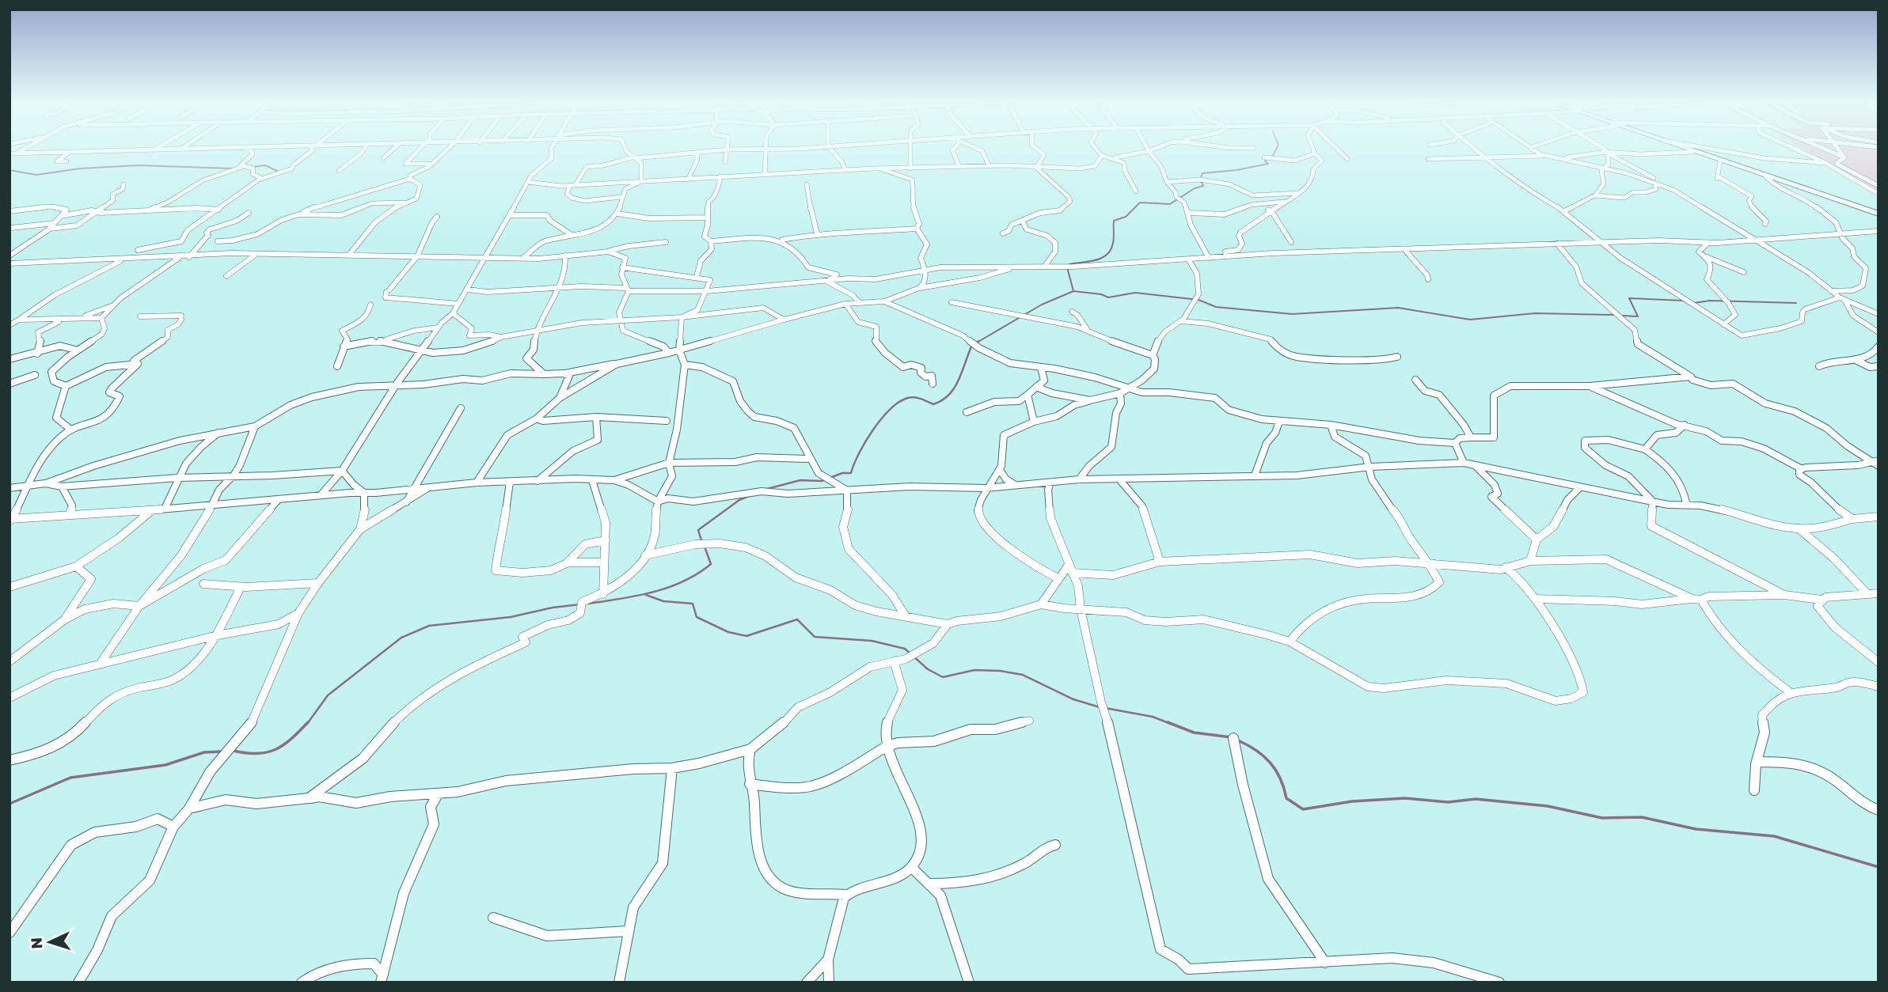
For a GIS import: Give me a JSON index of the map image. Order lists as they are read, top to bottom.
{
  "north": "left"
}
